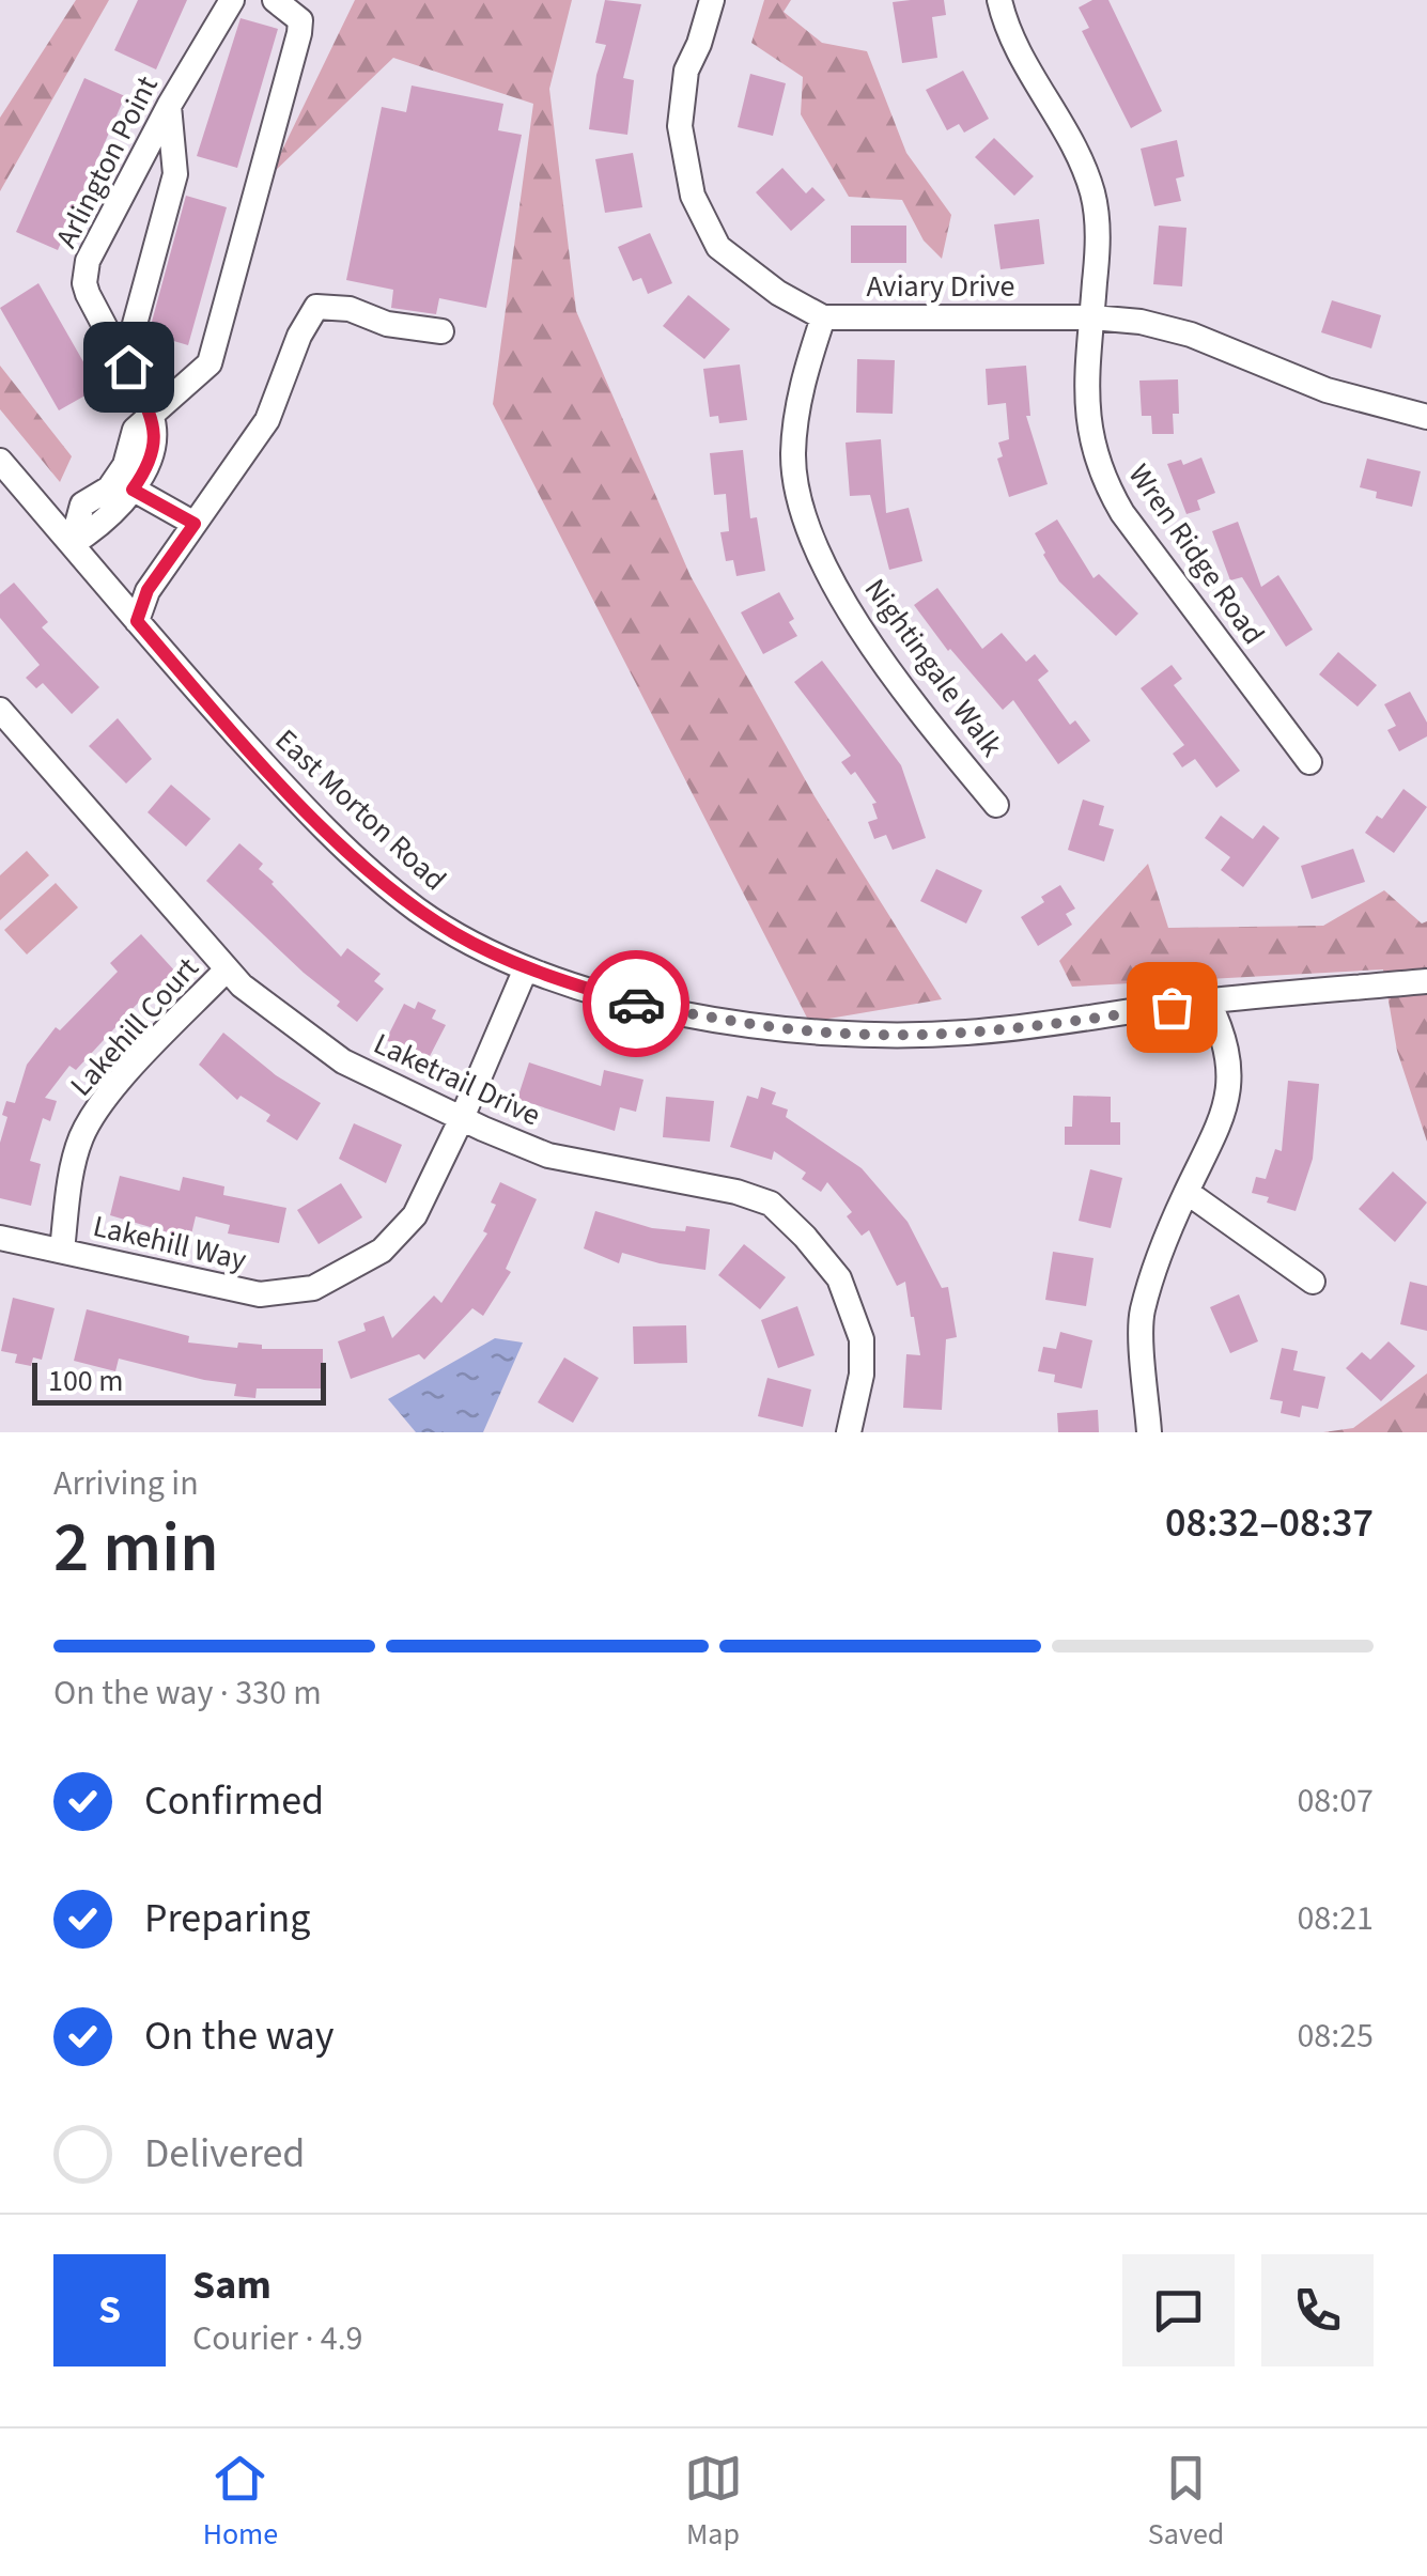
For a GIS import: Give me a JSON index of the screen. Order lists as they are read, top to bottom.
{
  "streets": {
    "street": [
      "Arlington Point",
      "Aviary Drive",
      "Wren Ridge Road",
      "Nightingale Walk",
      "East Morton Road",
      "Lakehill Court",
      "Laketrail Drive",
      "Lakehill Way"
    ]
  },
  "crossings": [
    ["Aviary Drive", "Wren Ridge Road"],
    ["Aviary Drive", "Nightingale Walk"],
    ["East Morton Road", "Lakehill Way"],
    ["Lakehill Court", "Laketrail Drive"],
    ["Lakehill Court", "Lakehill Way"],
    ["Laketrail Drive", "Lakehill Way"]
  ],
  "scale_bar": "100 m",
  "page": {
    "scale": "100 m",
    "heading": ["2 min", "Arriving in", "08:32–08:37"],
    "panel": ["Sam", "Courier · 4.9"],
    "bar": "On the way · 330 m",
    "list": [
      ["Confirmed", "08:07"],
      ["Preparing", "08:21"],
      ["On the way", "08:25"],
      "Delivered"
    ],
    "round": "S",
    "tabs": ["Home", "Map", "Saved"]
  }
}
